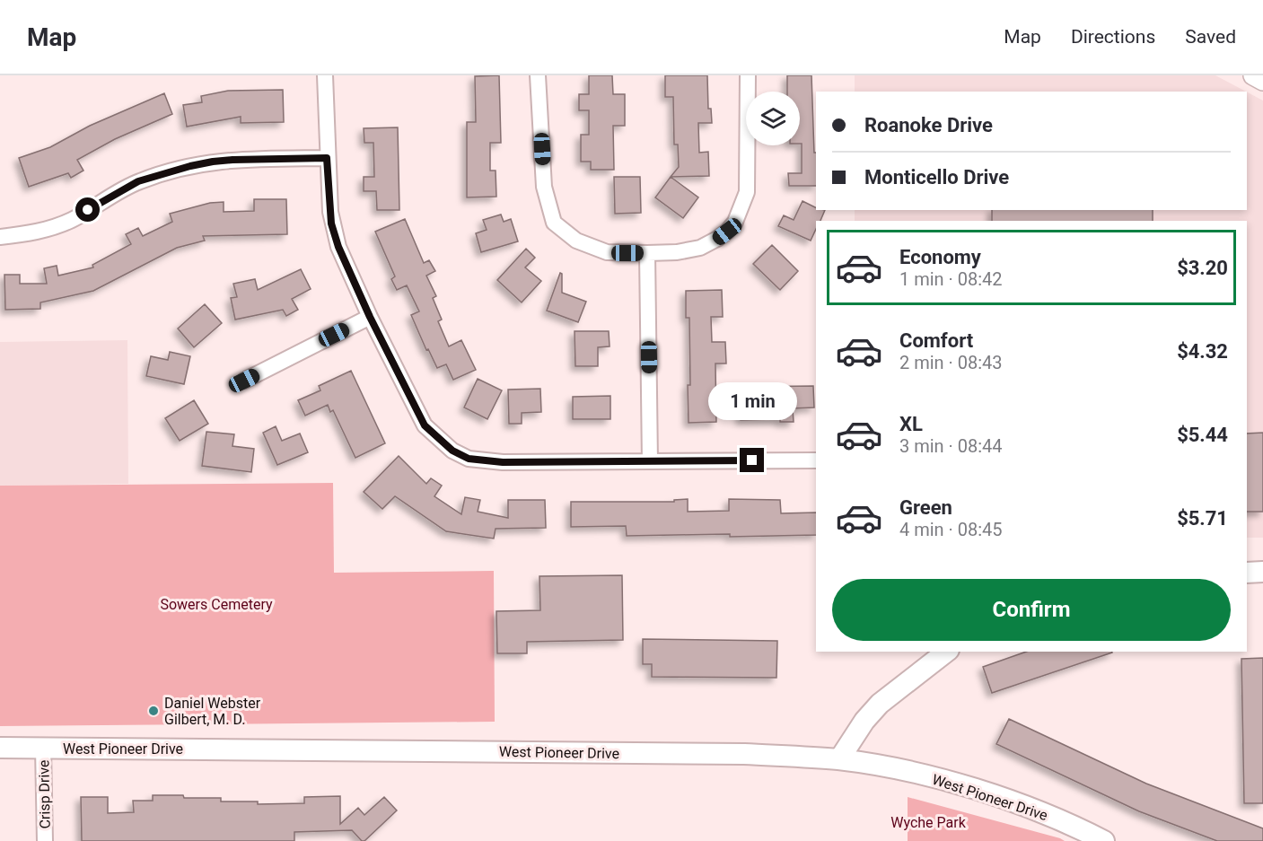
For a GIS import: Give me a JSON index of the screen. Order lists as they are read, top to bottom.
{
  "streets": {
    "main road": ["West Pioneer Drive"],
    "street": ["Crisp Drive"]
  },
  "crossings": [
    ["West Pioneer Drive", "Crisp Drive"]
  ],
  "parks": ["Sowers Cemetery", "Wyche Park"],
  "places": ["Daniel Webster Gilbert, M. D."],
  "page": {
    "header": "Map",
    "nav": ["Map", "Directions", "Saved"],
    "banner": ["Roanoke Drive", "Monticello Drive"],
    "list": [
      {
        "name": "Economy",
        "note": "1 min · 08:42",
        "value": "$3.20"
      },
      {
        "name": "Comfort",
        "note": "2 min · 08:43",
        "value": "$4.32"
      },
      {
        "name": "XL",
        "note": "3 min · 08:44",
        "value": "$5.44"
      },
      {
        "name": "Green",
        "note": "4 min · 08:45",
        "value": "$5.71"
      }
    ],
    "bubble": "1 min",
    "buttons": "Confirm"
  }
}
